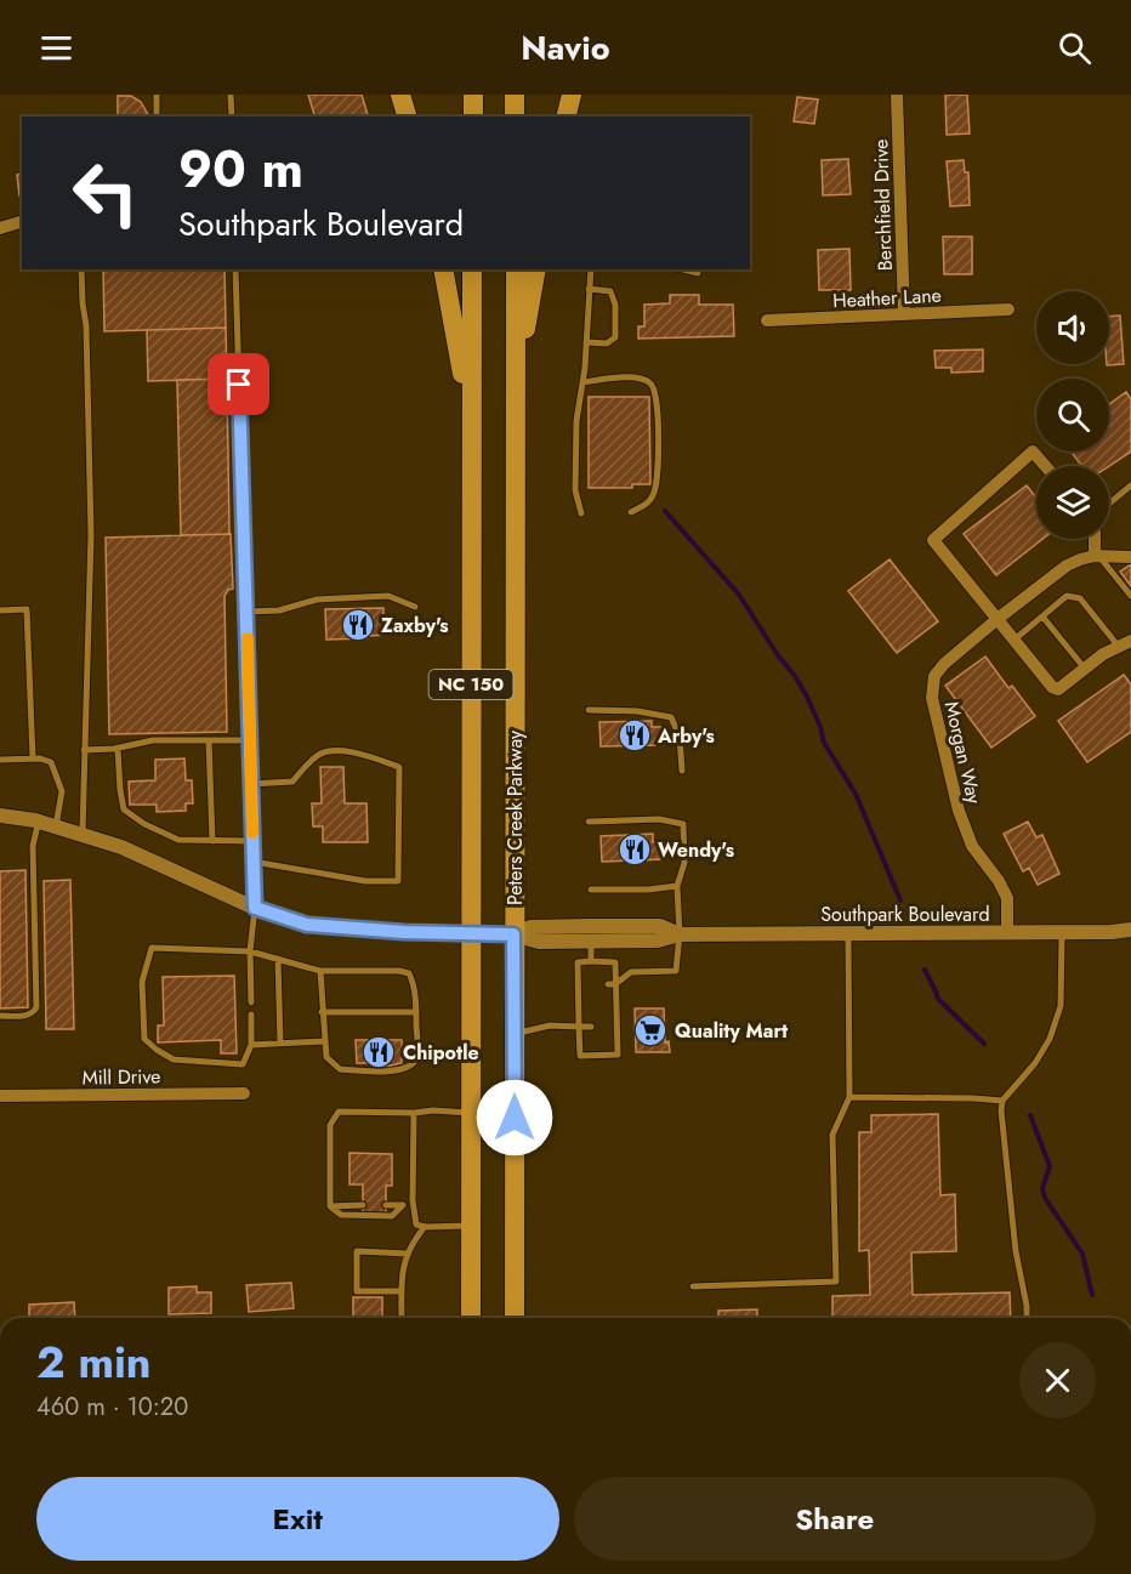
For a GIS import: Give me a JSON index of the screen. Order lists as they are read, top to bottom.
{
  "streets": {
    "main road": ["NC 150", "Peters Creek Parkway"],
    "street": [
      "Berchfield Drive",
      "Heather Lane",
      "Morgan Way",
      "Southpark Boulevard",
      "Mill Drive"
    ]
  },
  "crossings": [
    ["Berchfield Drive", "Heather Lane"],
    ["NC 150", "Southpark Boulevard"],
    ["Morgan Way", "Southpark Boulevard"],
    ["Peters Creek Parkway", "Southpark Boulevard"]
  ],
  "places": {
    "restaurant": [
      "Zaxby's",
      "Arby's",
      "Wendy's",
      "Chipotle"
    ],
    "supermarket": ["Quality Mart"]
  },
  "page": {
    "header": "Navio",
    "turn": ["90 m", "Southpark Boulevard"],
    "heading": ["2 min", "460 m · 10:20"],
    "buttons": ["Exit", "Share"]
  }
}
